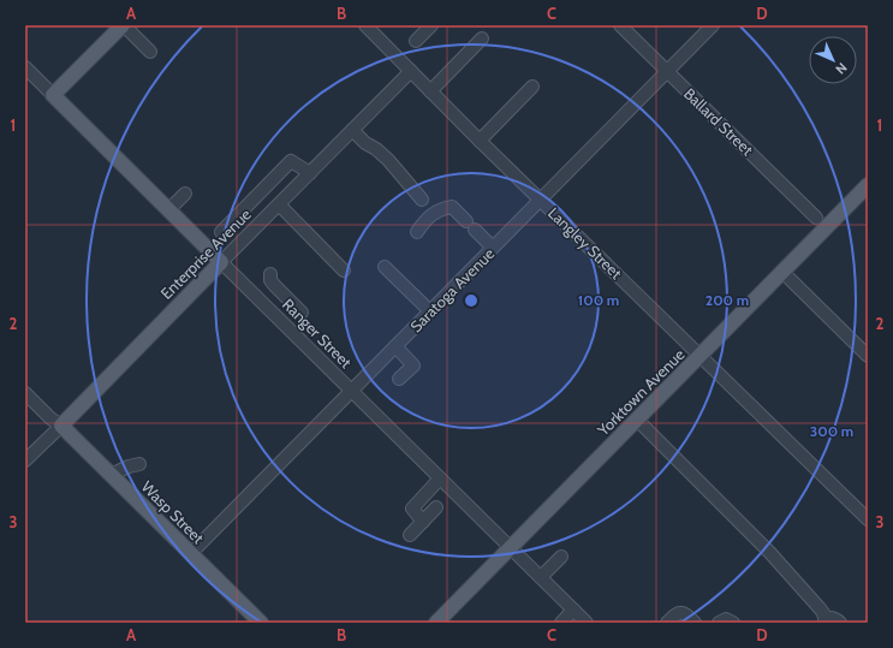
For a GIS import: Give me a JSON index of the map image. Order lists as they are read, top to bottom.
{
  "streets": {
    "main road": [
      "Enterprise Avenue",
      "Ranger Street",
      "Yorktown Avenue",
      "Wasp Street"
    ],
    "street": ["Ballard Street", "Langley Street", "Saratoga Avenue"]
  },
  "crossings": [
    ["Ballard Street", "Saratoga Avenue"],
    ["Langley Street", "Enterprise Avenue"],
    ["Langley Street", "Saratoga Avenue"],
    ["Langley Street", "Yorktown Avenue"],
    ["Enterprise Avenue", "Ranger Street"],
    ["Enterprise Avenue", "Wasp Street"],
    ["Saratoga Avenue", "Ranger Street"],
    ["Saratoga Avenue", "Wasp Street"],
    ["Ranger Street", "Yorktown Avenue"]
  ],
  "north": "bottom right",
  "grid": {
    "columns": [
      "A",
      "B",
      "C",
      "D"
    ],
    "rows": ["1", "2", "3"]
  },
  "rings": ["100 m", "200 m", "300 m"]
}
